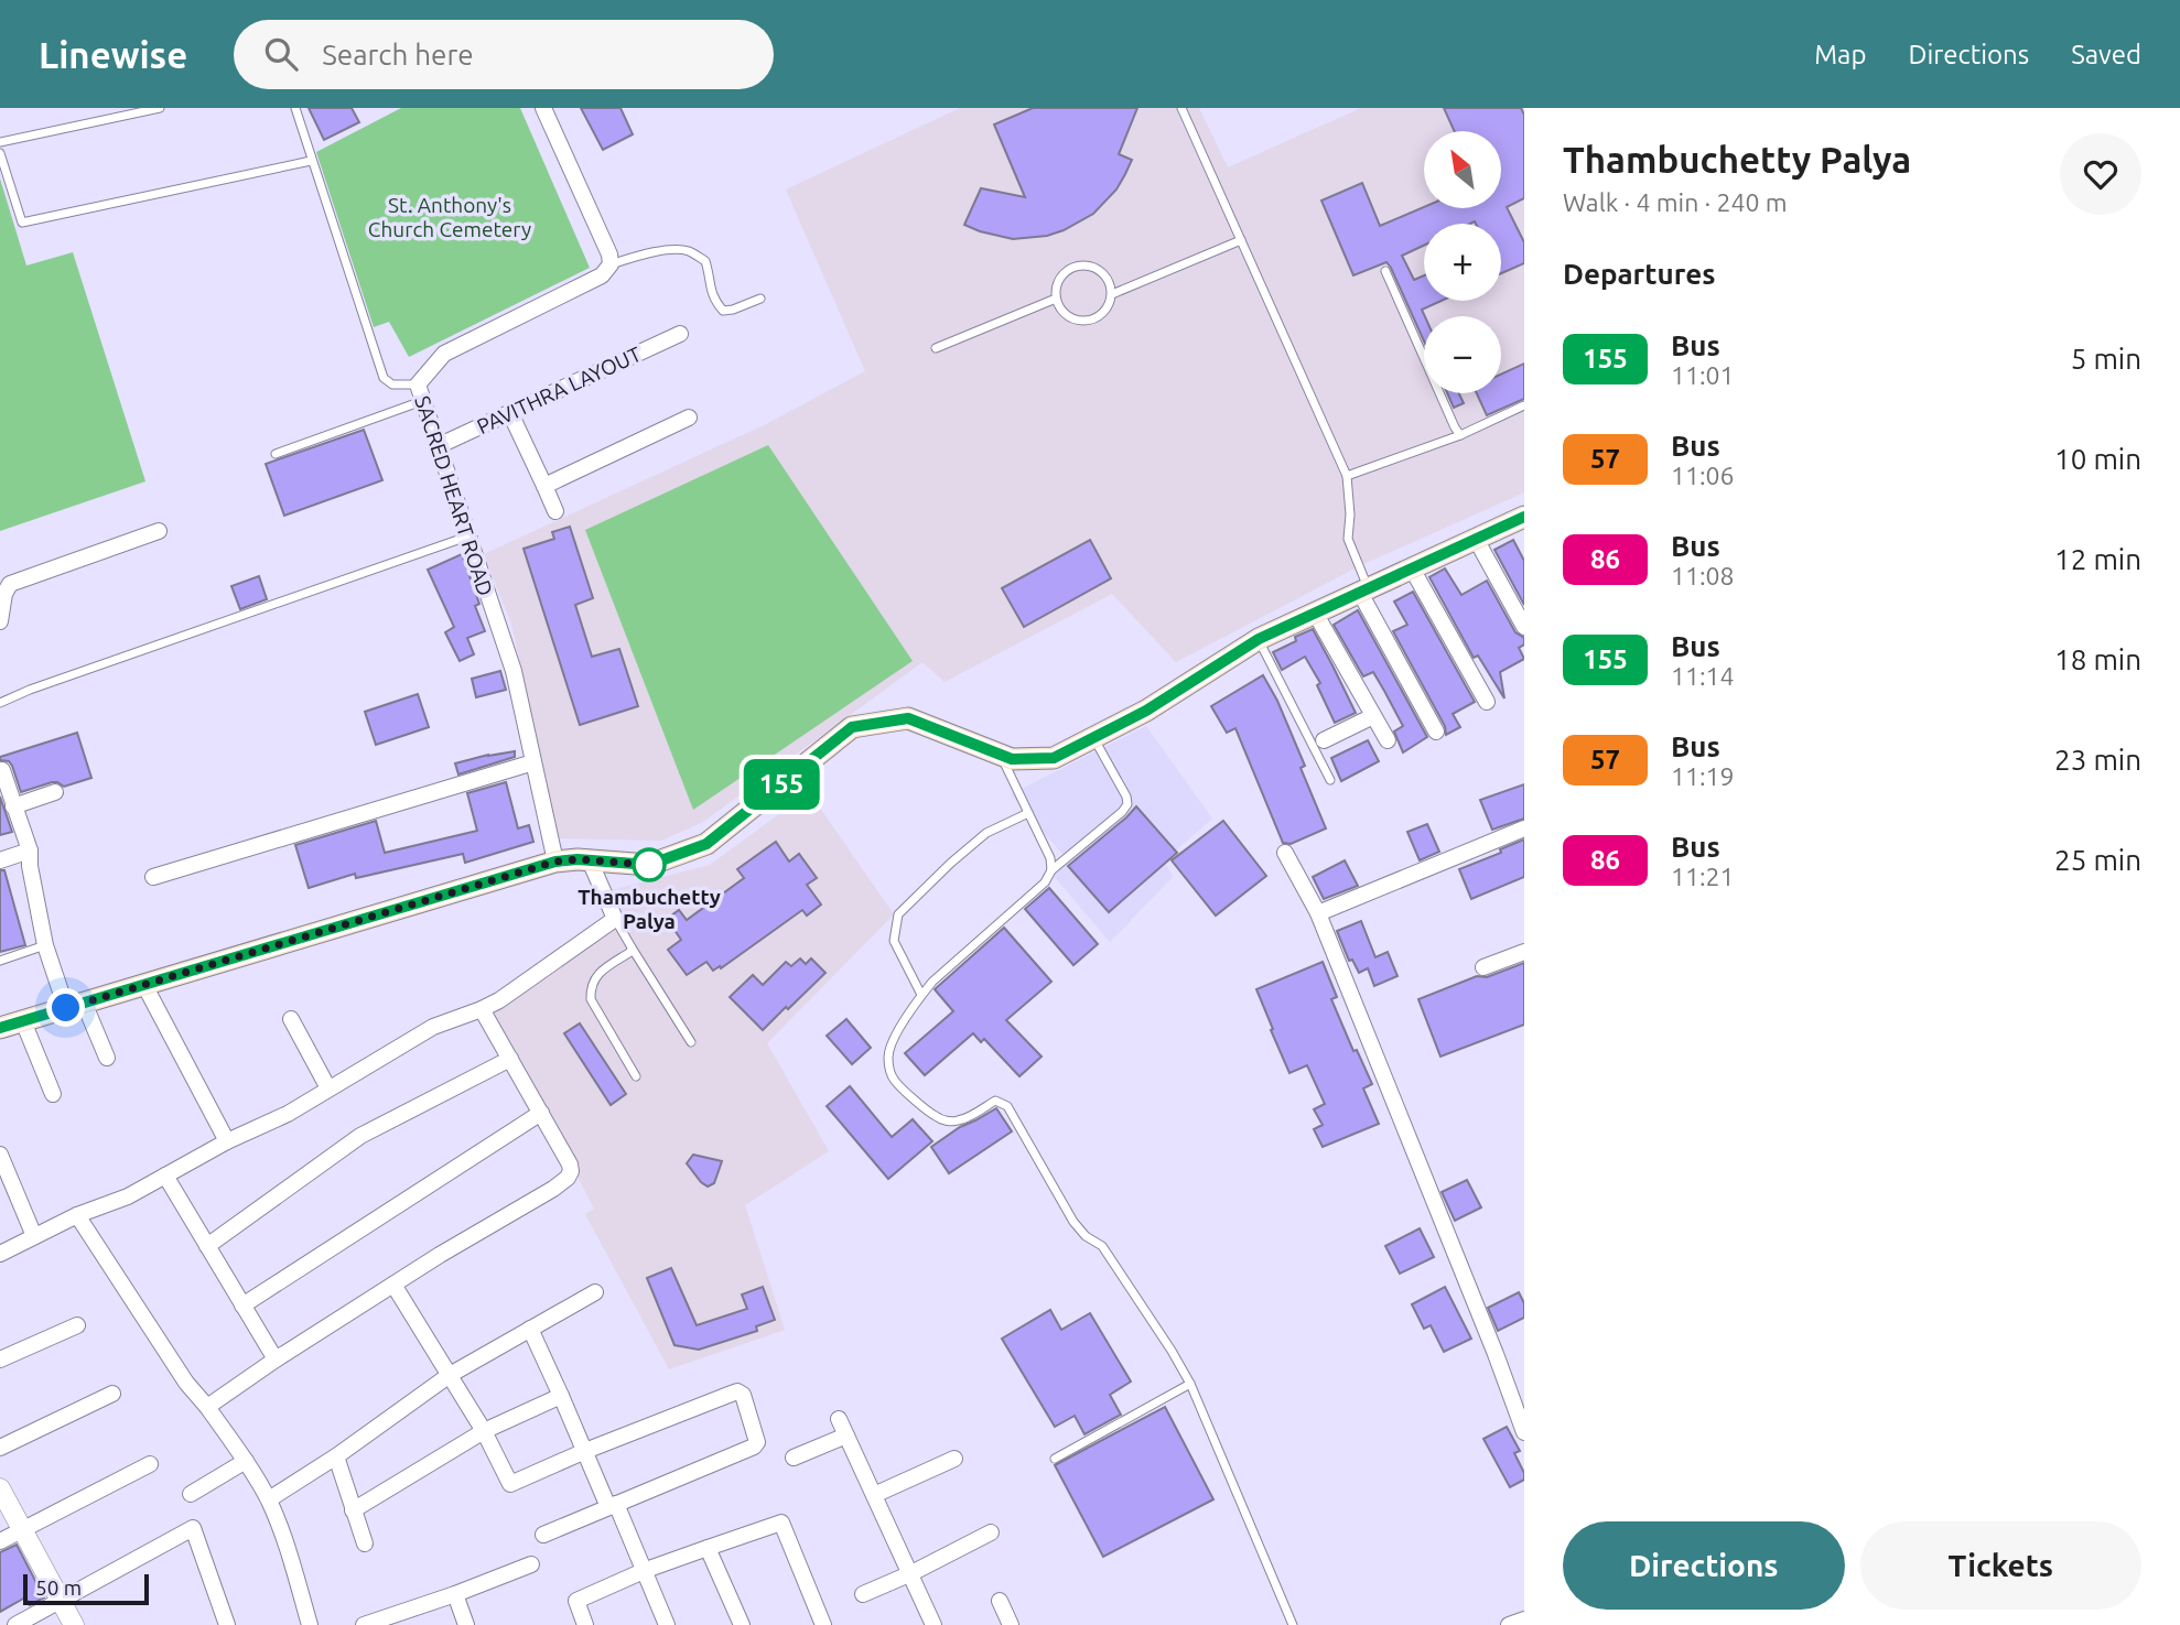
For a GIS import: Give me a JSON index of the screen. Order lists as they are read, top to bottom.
{
  "streets": {
    "street": ["PAVITHRA LAYOUT", "SACRED HEART ROAD"]
  },
  "crossings": [
    ["PAVITHRA LAYOUT", "SACRED HEART ROAD"]
  ],
  "parks": ["St. Anthony's Church Cemetery"],
  "places": ["Thambuchetty Palya"],
  "lines": ["bus line 155"],
  "scale_bar": "50 m",
  "north": "top left",
  "page": {
    "header": "Linewise",
    "search": "Search here",
    "nav": ["Map", "Directions", "Saved"],
    "on_map": "155",
    "heading": [
      ["Thambuchetty Palya", "Walk · 4 min · 240 m"],
      "Departures"
    ],
    "map_buttons": ["+", "−"],
    "list": [
      {
        "mark": "155",
        "name": "Bus",
        "note": "11:01",
        "value": "5 min"
      },
      {
        "mark": "57",
        "name": "Bus",
        "note": "11:06",
        "value": "10 min"
      },
      {
        "mark": "86",
        "name": "Bus",
        "note": "11:08",
        "value": "12 min"
      },
      {
        "mark": "155",
        "name": "Bus",
        "note": "11:14",
        "value": "18 min"
      },
      {
        "mark": "57",
        "name": "Bus",
        "note": "11:19",
        "value": "23 min"
      },
      {
        "mark": "86",
        "name": "Bus",
        "note": "11:21",
        "value": "25 min"
      }
    ],
    "buttons": ["Directions", "Tickets"],
    "scale": "50 m"
  }
}
